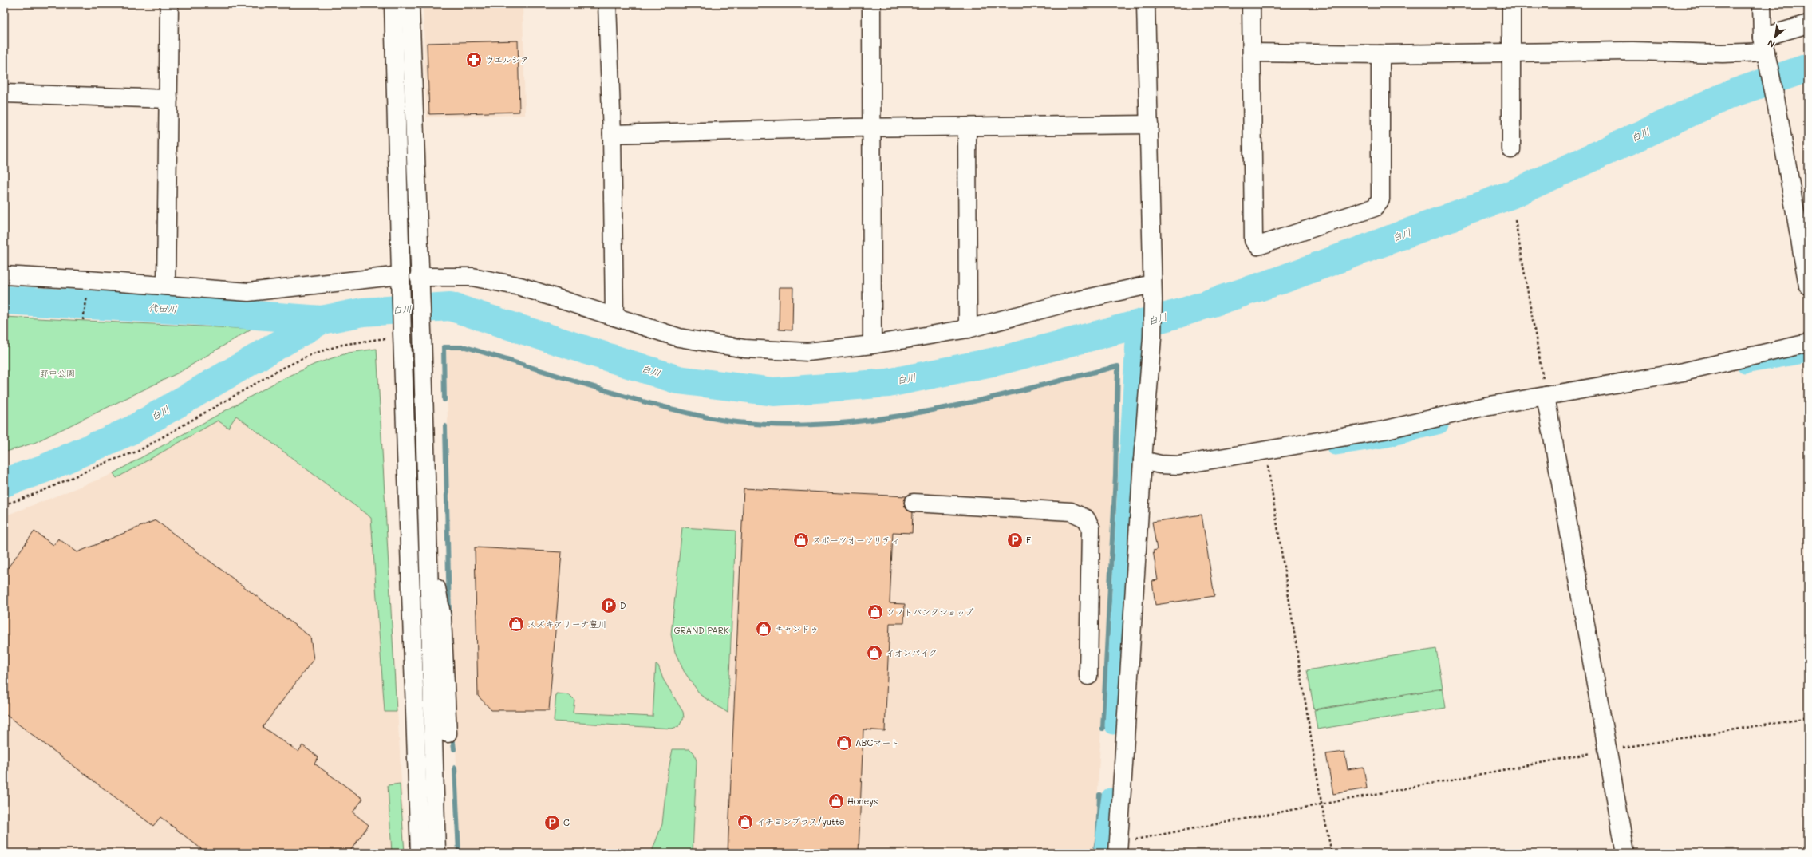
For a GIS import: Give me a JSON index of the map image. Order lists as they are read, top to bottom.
{
  "water": ["白川", "代田川"],
  "parks": ["野中公園", "GRAND PARK"],
  "places": {
    "pharmacy": ["ウエルシア"],
    "shop": [
      "スポーツオーソリティ",
      "ソフトバンクショップ",
      "スズキアリーナ豊川",
      "キャンドゥ",
      "イオンバイク",
      "ABCマート",
      "Honeys",
      "イチヨンプラス/yutte"
    ],
    "parking": ["E", "D", "C"]
  },
  "north": "bottom left"
}
